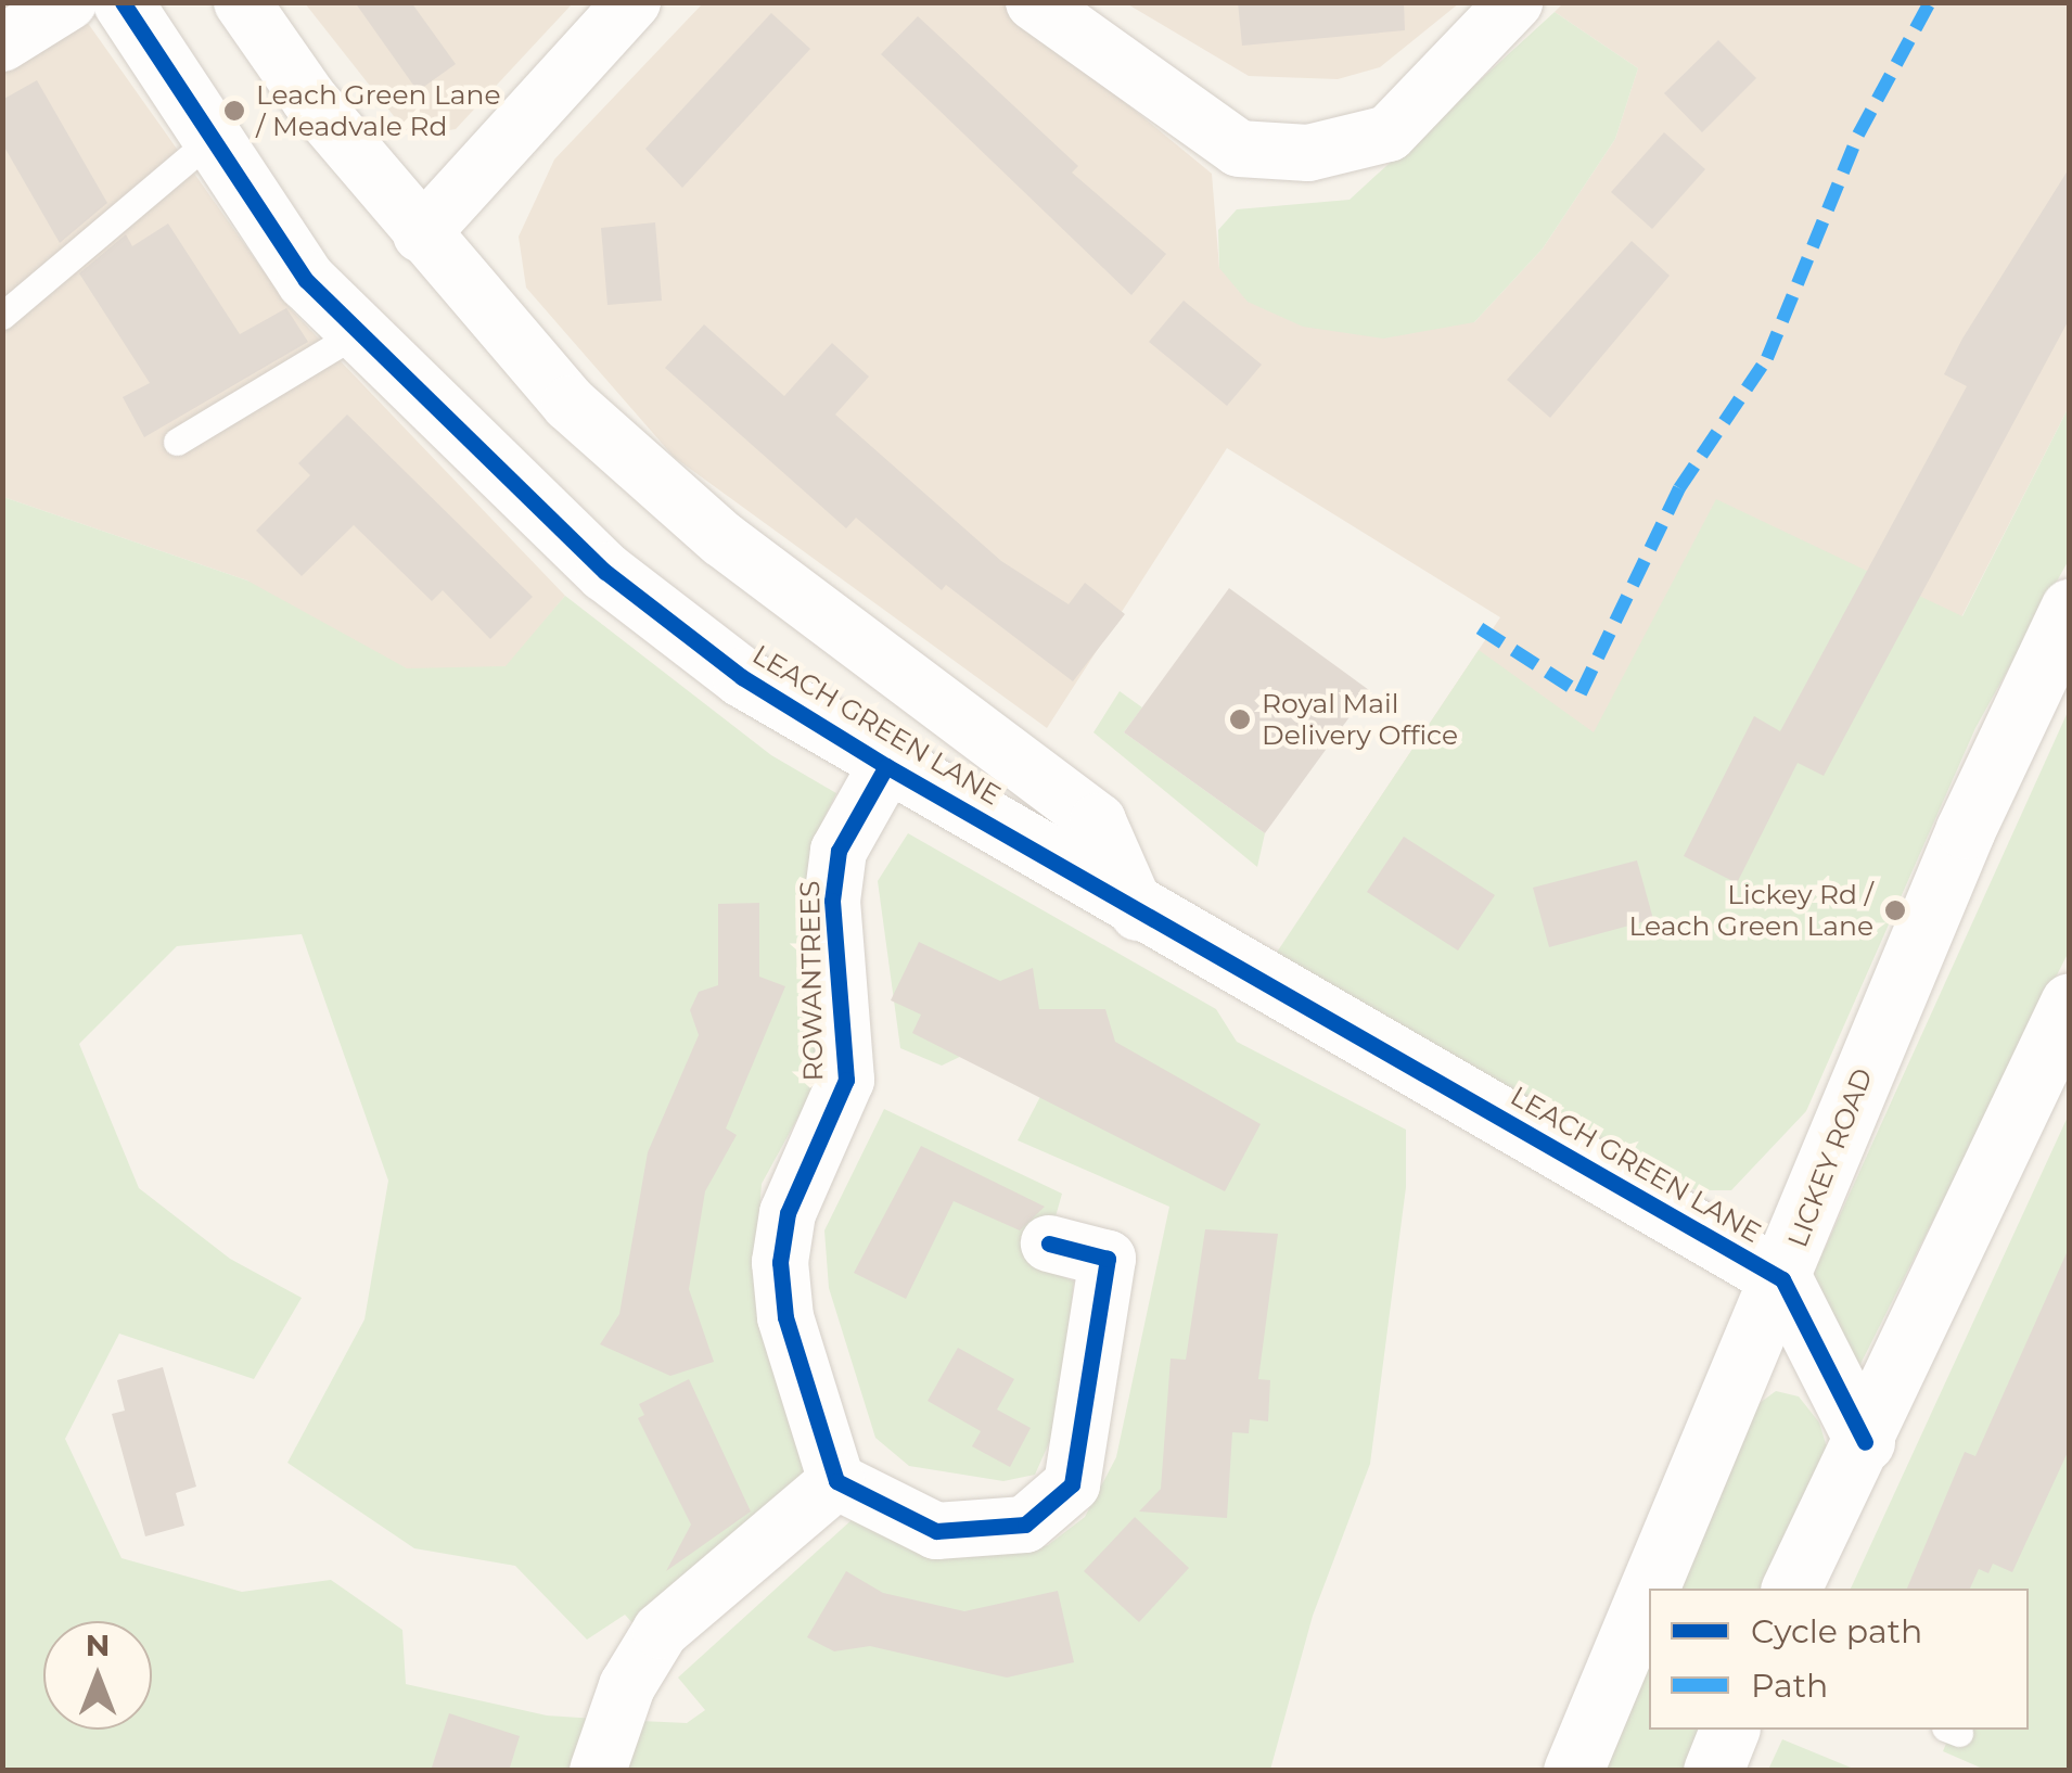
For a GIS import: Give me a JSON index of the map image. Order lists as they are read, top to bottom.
{
  "streets": {
    "street": ["LEACH GREEN LANE", "ROWANTREES", "LICKEY ROAD"]
  },
  "crossings": [
    ["LEACH GREEN LANE", "ROWANTREES"],
    ["LEACH GREEN LANE", "LICKEY ROAD"]
  ],
  "places": ["Leach Green Lane / Meadvale Rd", "Royal Mail Delivery Office", "Lickey Rd / Leach Green Lane"],
  "legend": ["Cycle path", "Path"],
  "north": "top"
}
